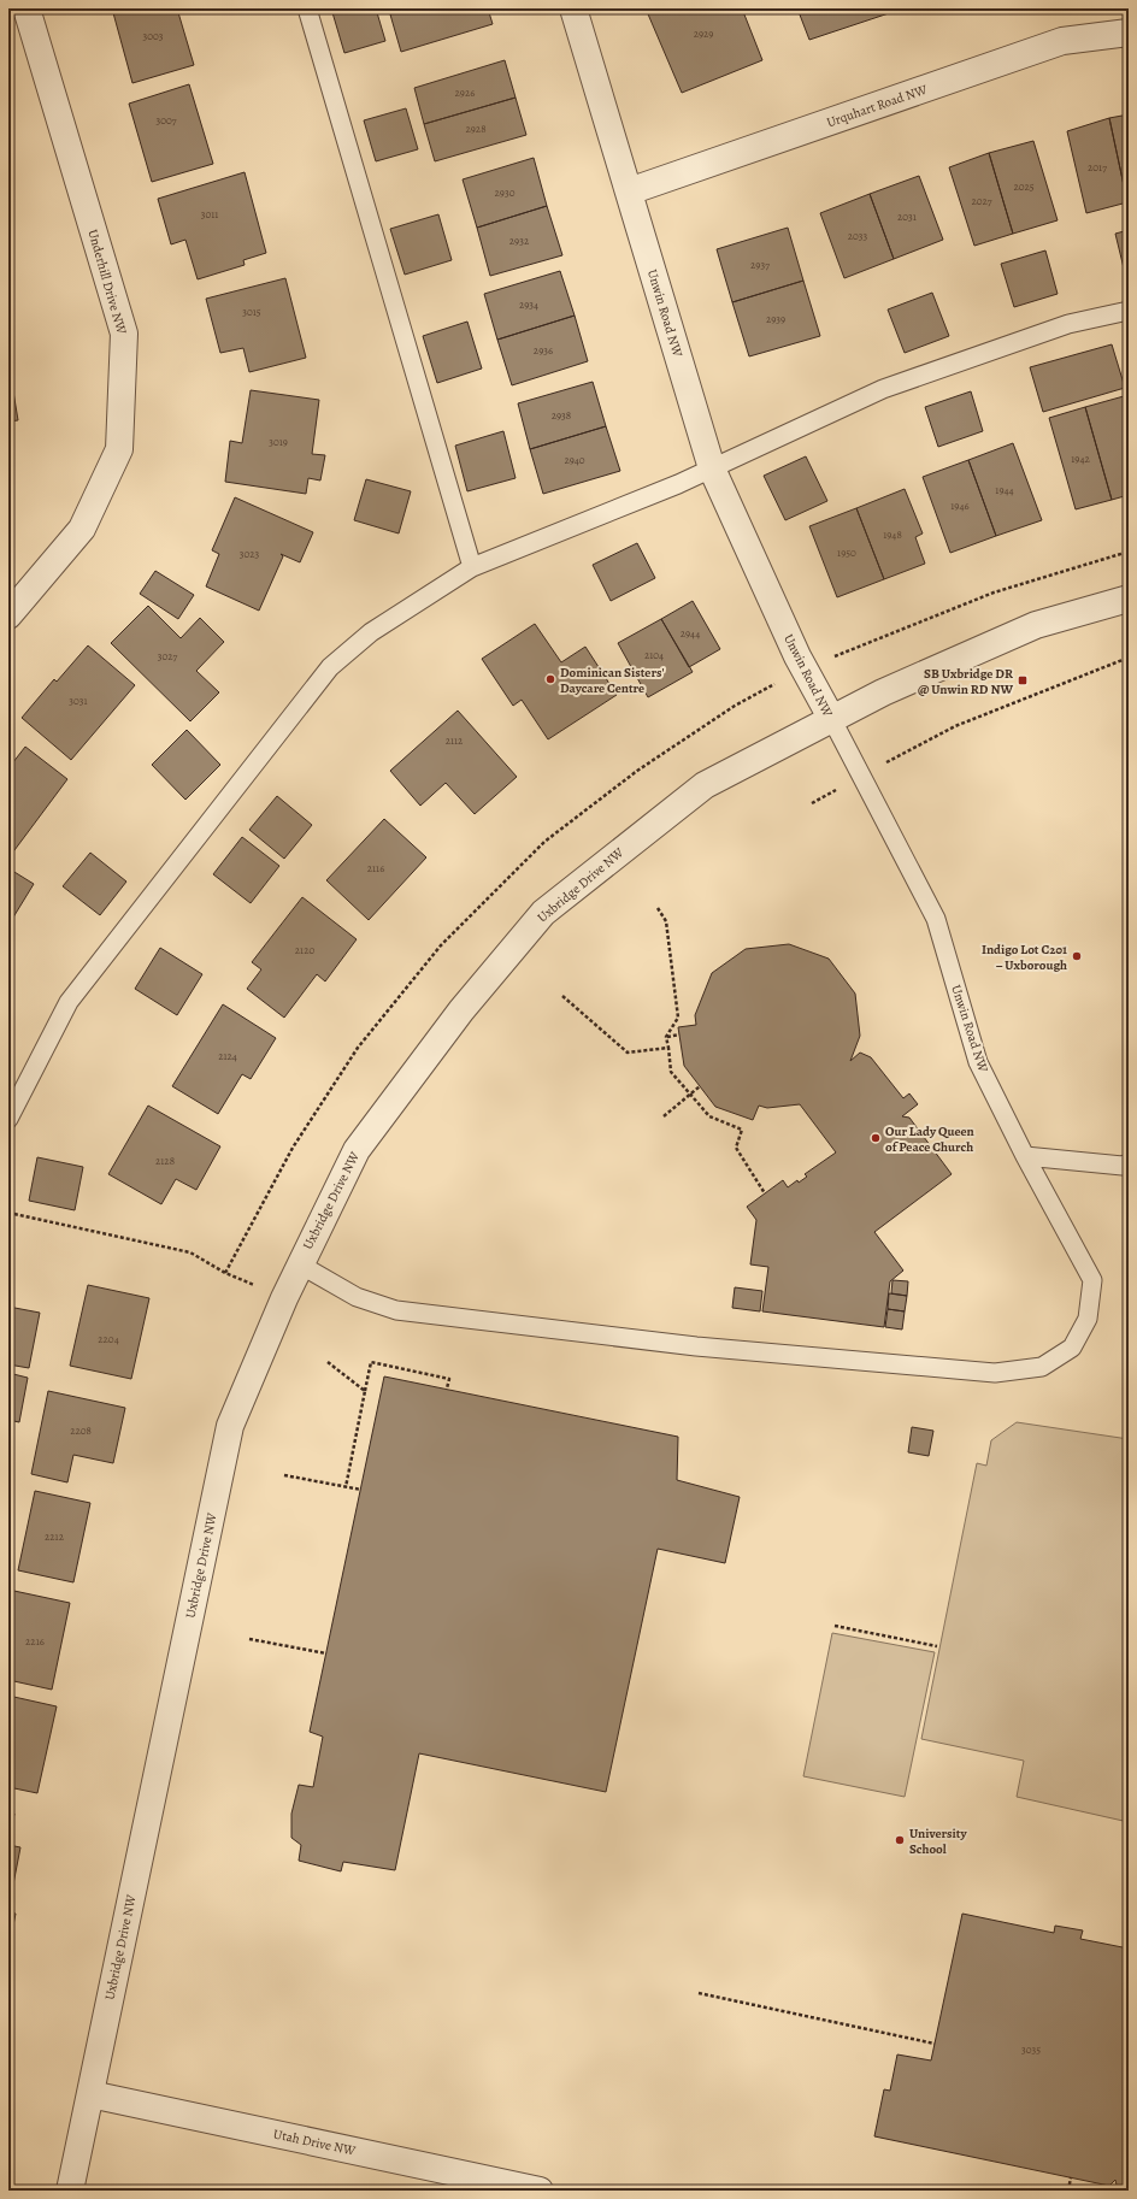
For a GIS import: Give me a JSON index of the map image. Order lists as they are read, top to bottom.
{
  "streets": {
    "street": [
      "Urquhart Road NW",
      "Underhill Drive NW",
      "Unwin Road NW",
      "Uxbridge Drive NW",
      "Utah Drive NW"
    ]
  },
  "crossings": [
    ["Urquhart Road NW", "Unwin Road NW"],
    ["Unwin Road NW", "Uxbridge Drive NW"],
    ["Uxbridge Drive NW", "Utah Drive NW"]
  ],
  "places": {
    "other": [
      "Dominican Sisters' Daycare Centre",
      "Indigo Lot C201 – Uxborough",
      "Our Lady Queen of Peace Church",
      "University School"
    ],
    "transit": ["SB Uxbridge DR @ Unwin RD NW"]
  },
  "house_numbers": [
    "2929",
    "3003",
    "2926",
    "3007",
    "2928",
    "2017",
    "2025",
    "2930",
    "2027",
    "3011",
    "2031",
    "2033",
    "2932",
    "2937",
    "2934",
    "3015",
    "2939",
    "2936",
    "2938",
    "3019",
    "1942",
    "2940",
    "1944",
    "1946",
    "1948",
    "1950",
    "3023",
    "2944",
    "2104",
    "3027",
    "3031",
    "2112",
    "2116",
    "2120",
    "2124",
    "2128",
    "2204",
    "2208",
    "2212",
    "2216",
    "3035"
  ]
}
